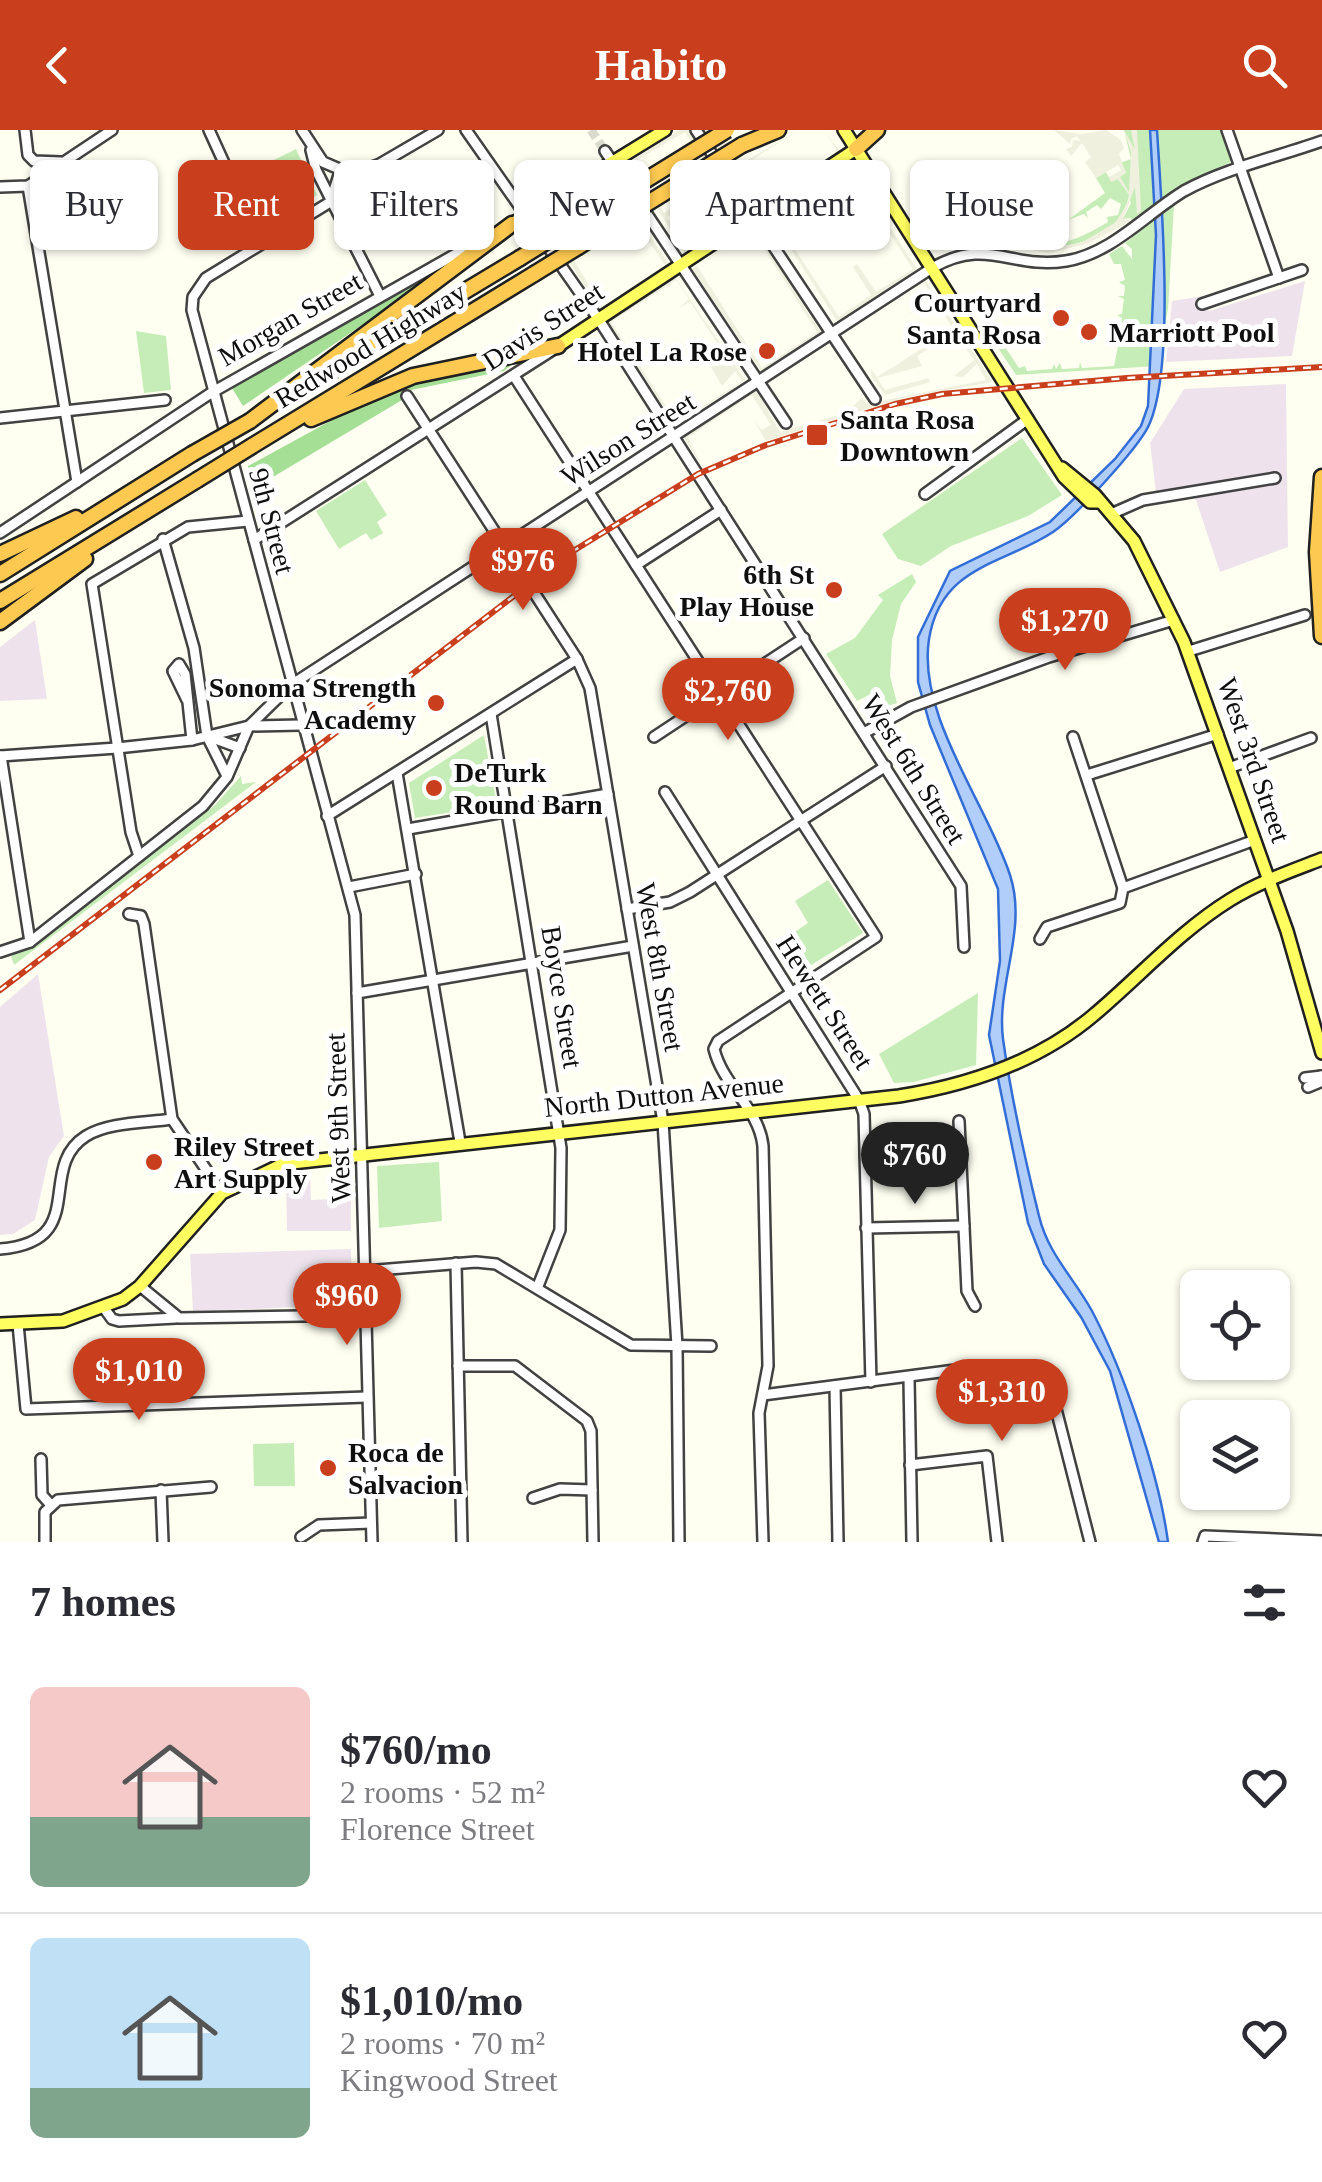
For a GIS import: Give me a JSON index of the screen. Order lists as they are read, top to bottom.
{
  "streets": {
    "highway": ["Redwood Highway"],
    "main road": [
      "Morgan Street",
      "Davis Street",
      "West 3rd Street",
      "North Dutton Avenue"
    ],
    "street": [
      "Wilson Street",
      "9th Street",
      "West 6th Street",
      "West 8th Street",
      "Boyce Street",
      "Hewett Street",
      "West 9th Street"
    ]
  },
  "crossings": [
    ["Morgan Street", "9th Street"],
    ["Davis Street", "9th Street"],
    ["Davis Street", "West 3rd Street"],
    ["Davis Street", "West 6th Street"],
    ["Davis Street", "West 8th Street"],
    ["Wilson Street", "9th Street"],
    ["Wilson Street", "West 3rd Street"],
    ["Wilson Street", "West 6th Street"],
    ["Wilson Street", "West 8th Street"],
    ["9th Street", "West 9th Street"],
    ["West 3rd Street", "North Dutton Avenue"],
    ["West 8th Street", "North Dutton Avenue"],
    ["Boyce Street", "North Dutton Avenue"],
    ["Hewett Street", "North Dutton Avenue"],
    ["North Dutton Avenue", "West 9th Street"]
  ],
  "places": {
    "other": [
      "Courtyard Santa Rosa",
      "Marriott Pool",
      "Hotel La Rose",
      "6th St Play House",
      "Sonoma Strength Academy",
      "DeTurk Round Barn",
      "Riley Street Art Supply",
      "Roca de Salvacion"
    ],
    "transit": ["Santa Rosa Downtown"]
  },
  "page": {
    "header": "Habito",
    "chip": [
      "Buy",
      "Rent",
      "Filters",
      "New",
      "Apartment",
      "House"
    ],
    "price": [
      "$976",
      "$1,270",
      "$2,760",
      "$760",
      "$960",
      "$1,010",
      "$1,310"
    ],
    "heading": "7 homes",
    "list": [
      {
        "name": "$760/mo",
        "note": "2 rooms · 52 m² · Florence Street"
      },
      {
        "name": "$1,010/mo",
        "note": "2 rooms · 70 m² · Kingwood Street"
      }
    ]
  }
}
